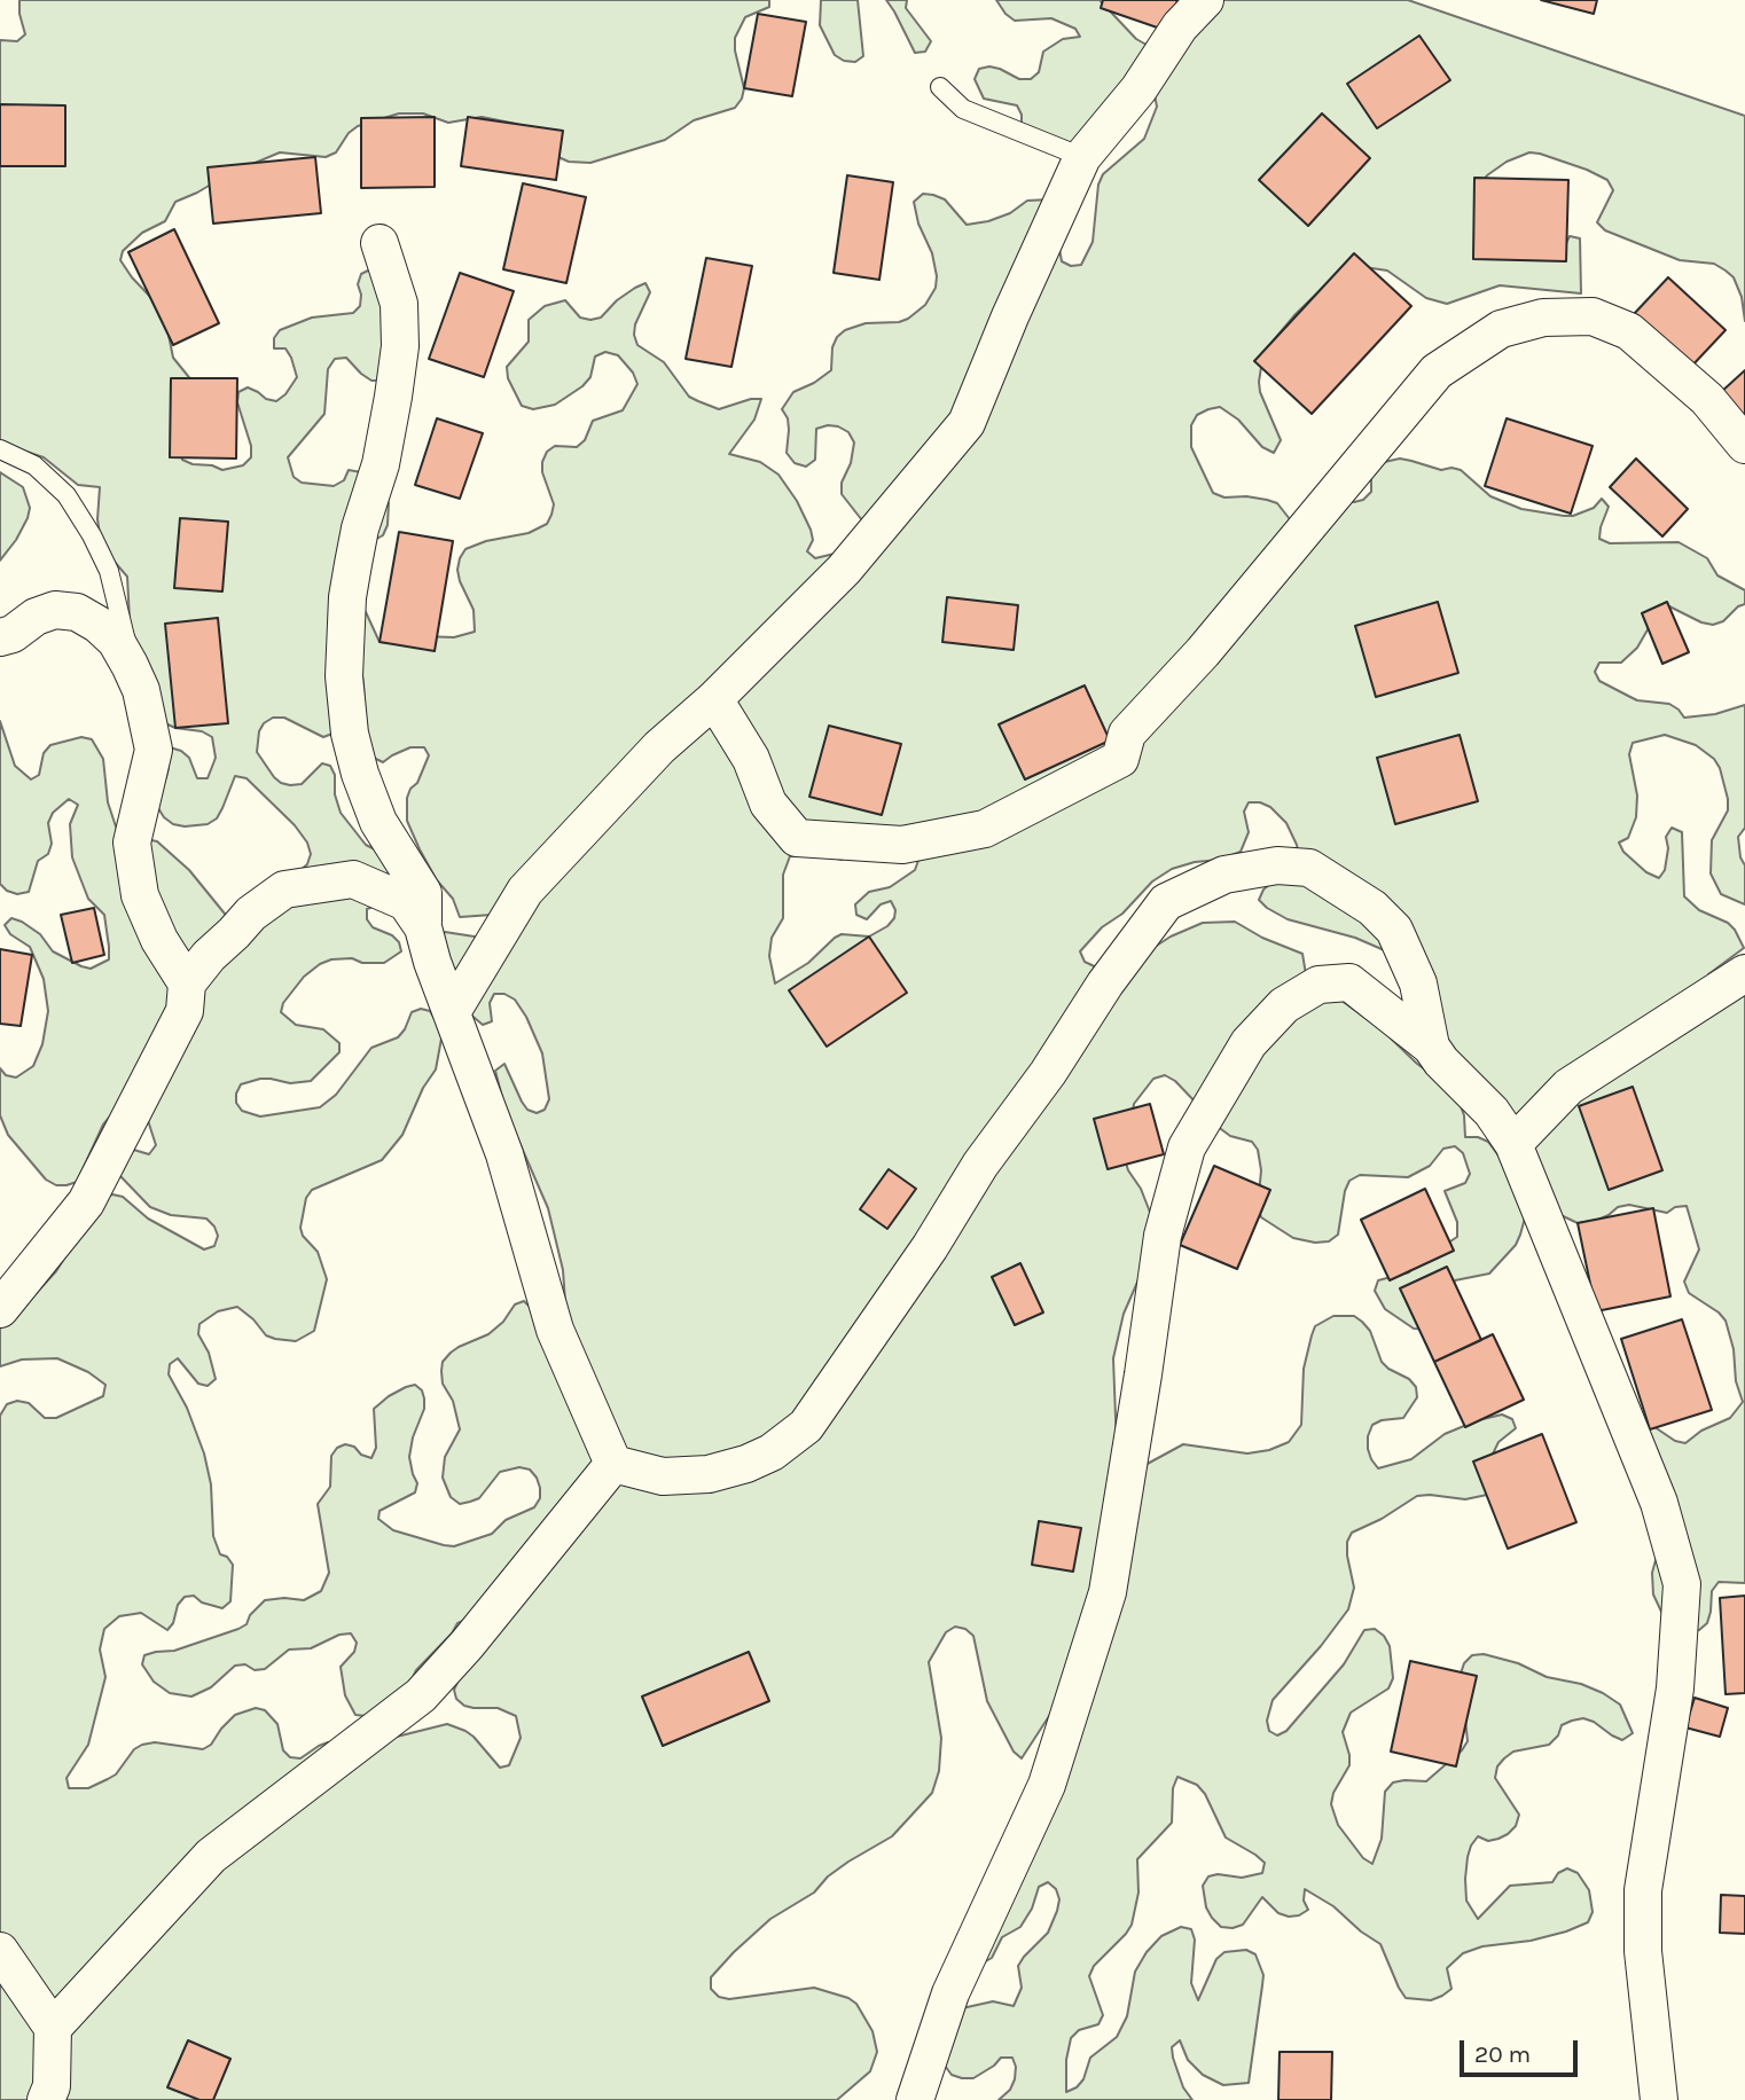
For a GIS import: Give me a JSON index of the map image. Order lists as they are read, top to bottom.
{
  "scale_bar": "20 m"
}
